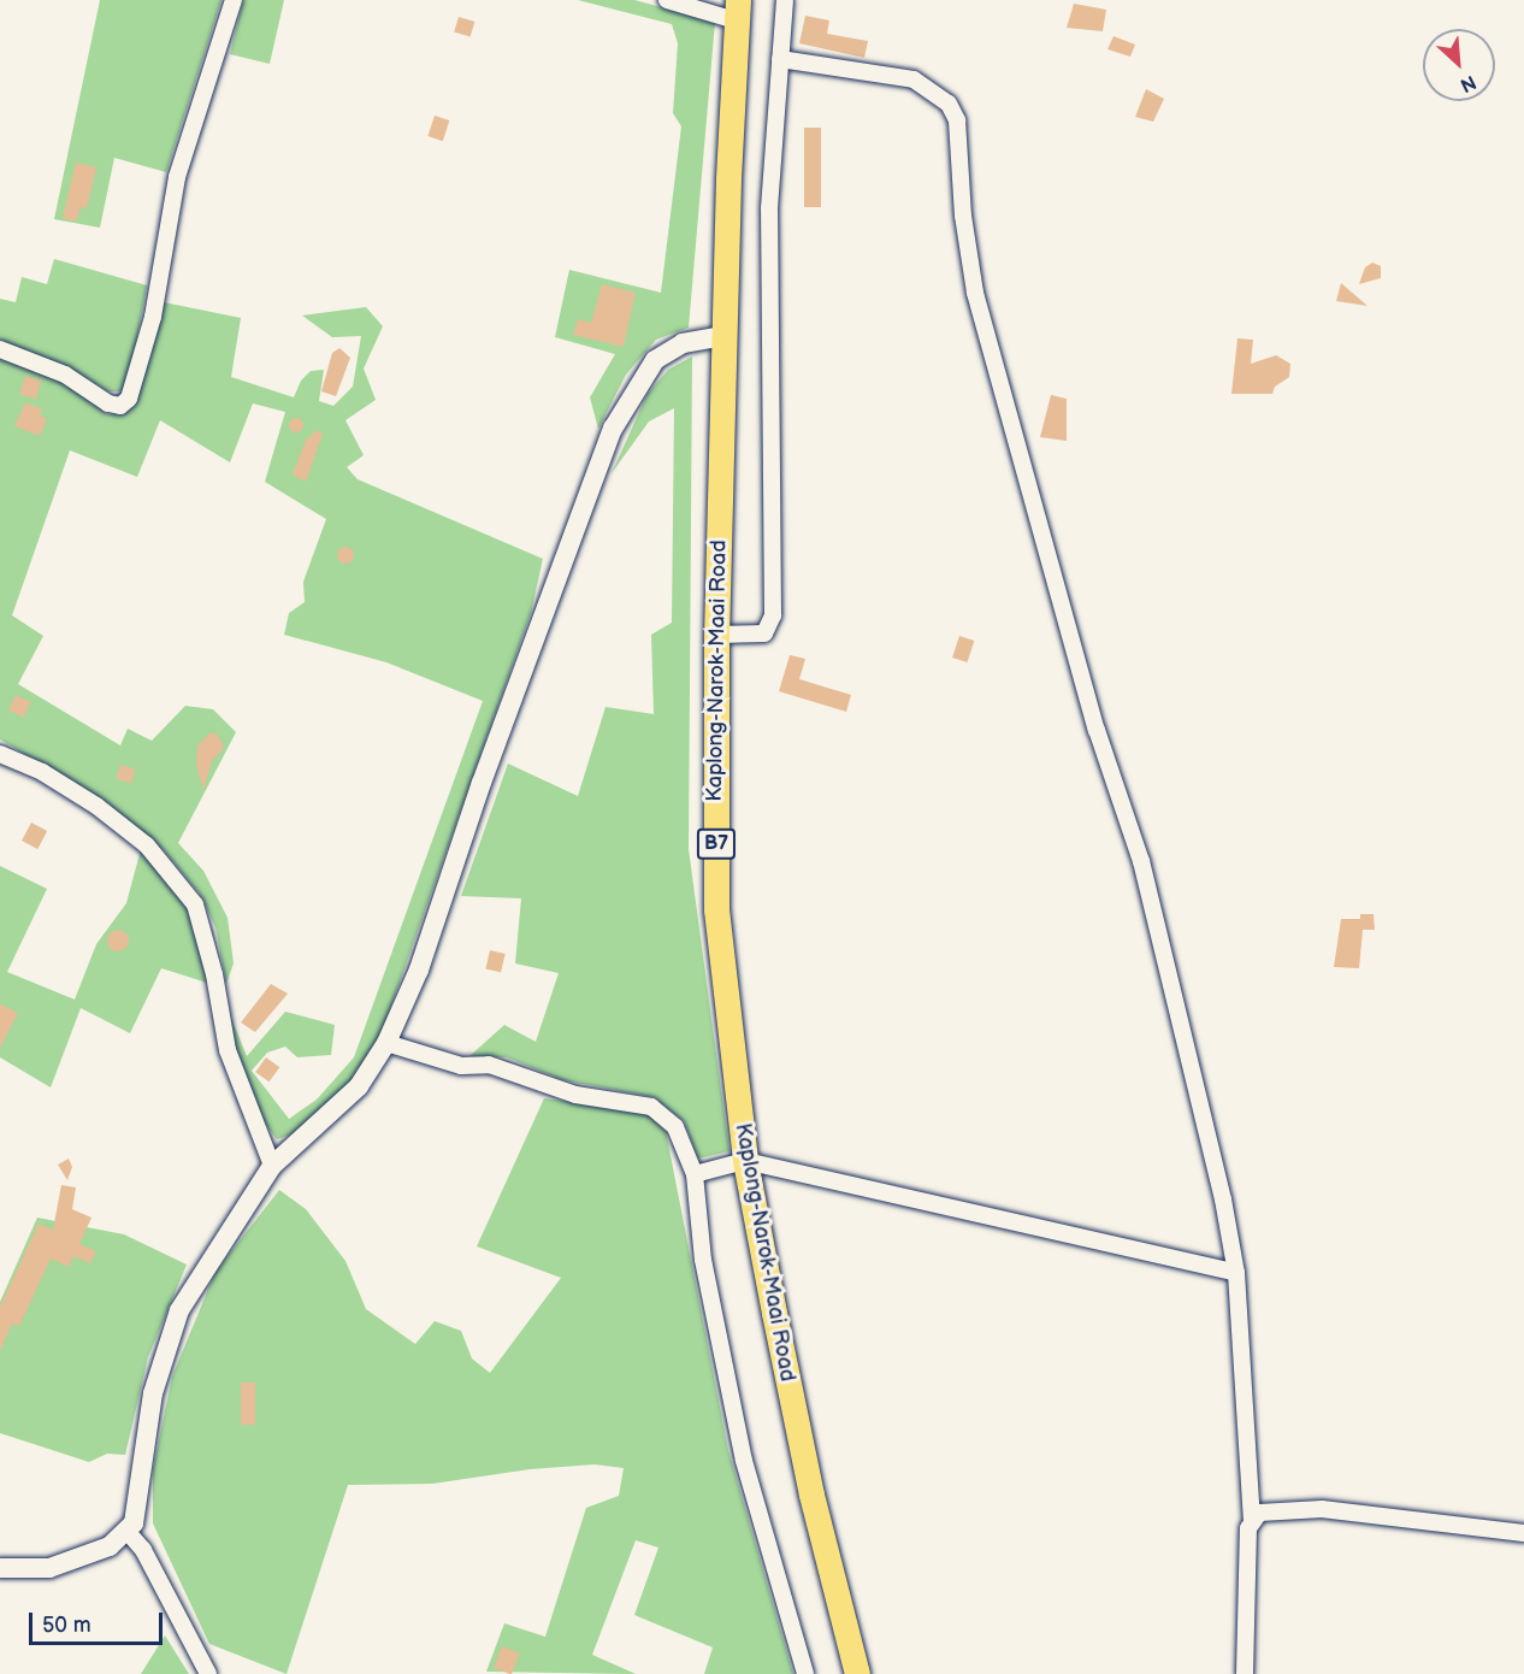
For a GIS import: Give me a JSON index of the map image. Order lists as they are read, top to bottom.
{
  "streets": {
    "highway": ["Kaplong-Narok-Maai Road", "B7"]
  },
  "scale_bar": "50 m",
  "north": "bottom right"
}
